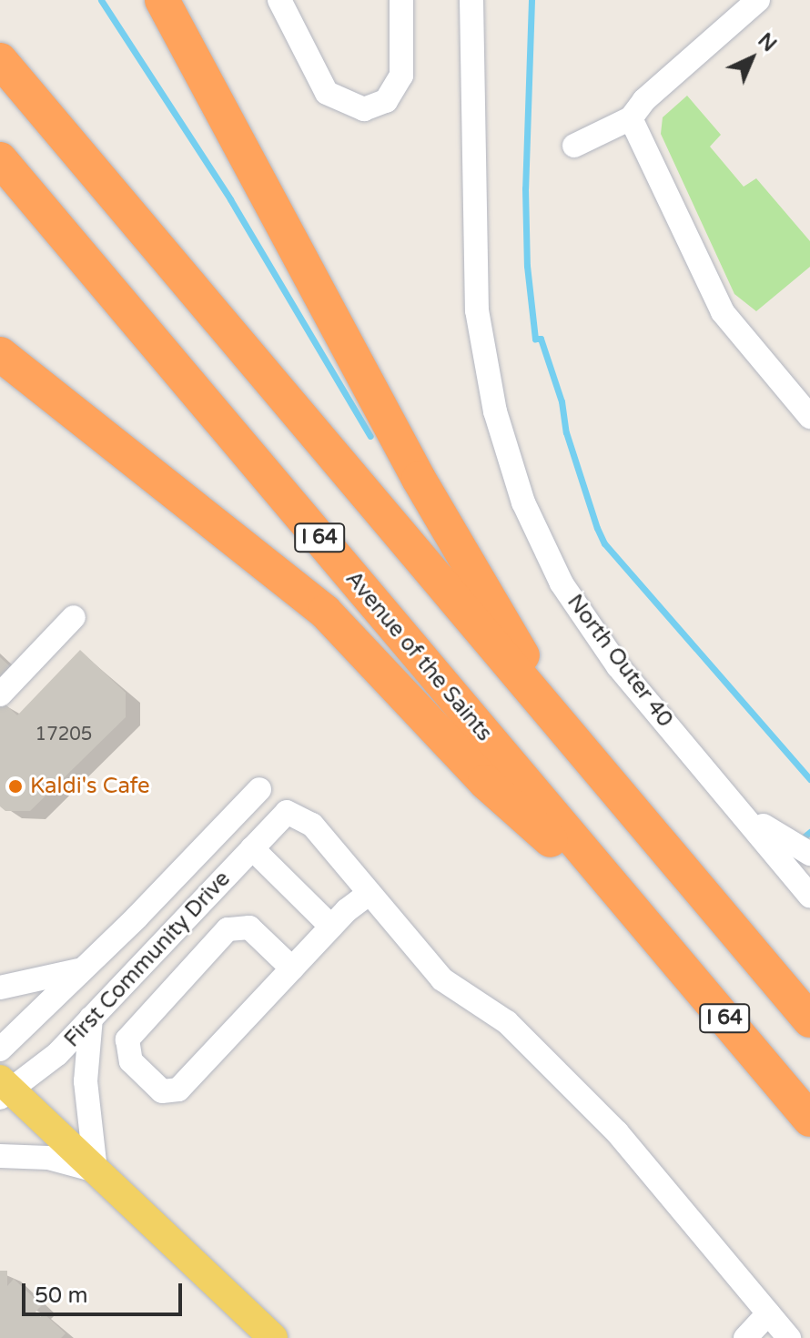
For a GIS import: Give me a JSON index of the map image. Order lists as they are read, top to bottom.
{
  "streets": {
    "highway": ["I 64", "Avenue of the Saints"],
    "street": ["North Outer 40", "First Community Drive"]
  },
  "places": ["Kaldi's Cafe"],
  "house_numbers": ["17205"],
  "scale_bar": "50 m",
  "north": "top right"
}
